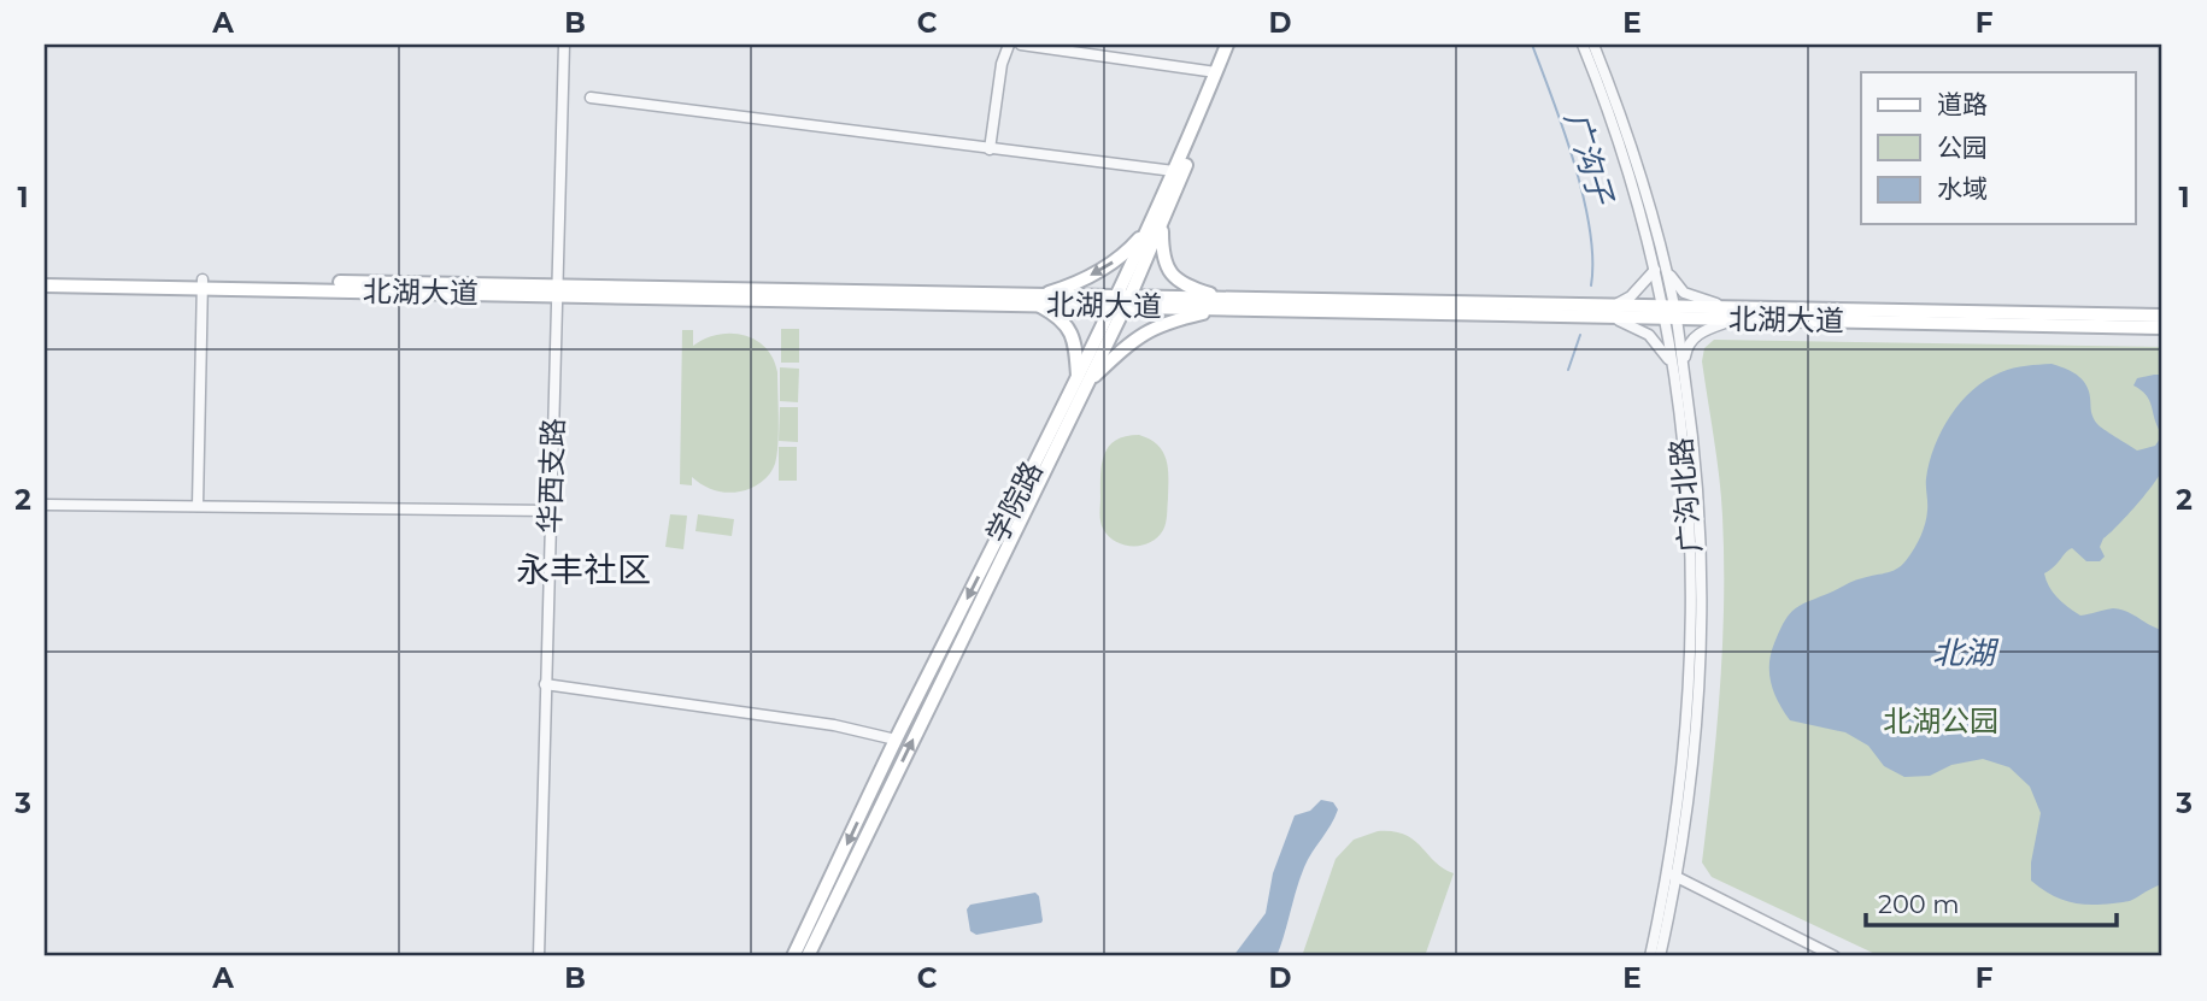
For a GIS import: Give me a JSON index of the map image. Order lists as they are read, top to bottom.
{
  "streets": {
    "main road": ["北湖大道", "学院路"],
    "street": ["华西支路", "广沟北路"]
  },
  "crossings": [
    ["北湖大道", "华西支路"],
    ["北湖大道", "广沟北路"],
    ["北湖大道", "学院路"]
  ],
  "districts": ["永丰社区"],
  "water": ["广沟子", "北湖"],
  "parks": ["北湖公园"],
  "legend": ["道路", "公园", "水域"],
  "scale_bar": "200 m",
  "grid": {
    "columns": [
      "A",
      "B",
      "C",
      "D",
      "E",
      "F"
    ],
    "rows": ["1", "2", "3"]
  }
}
